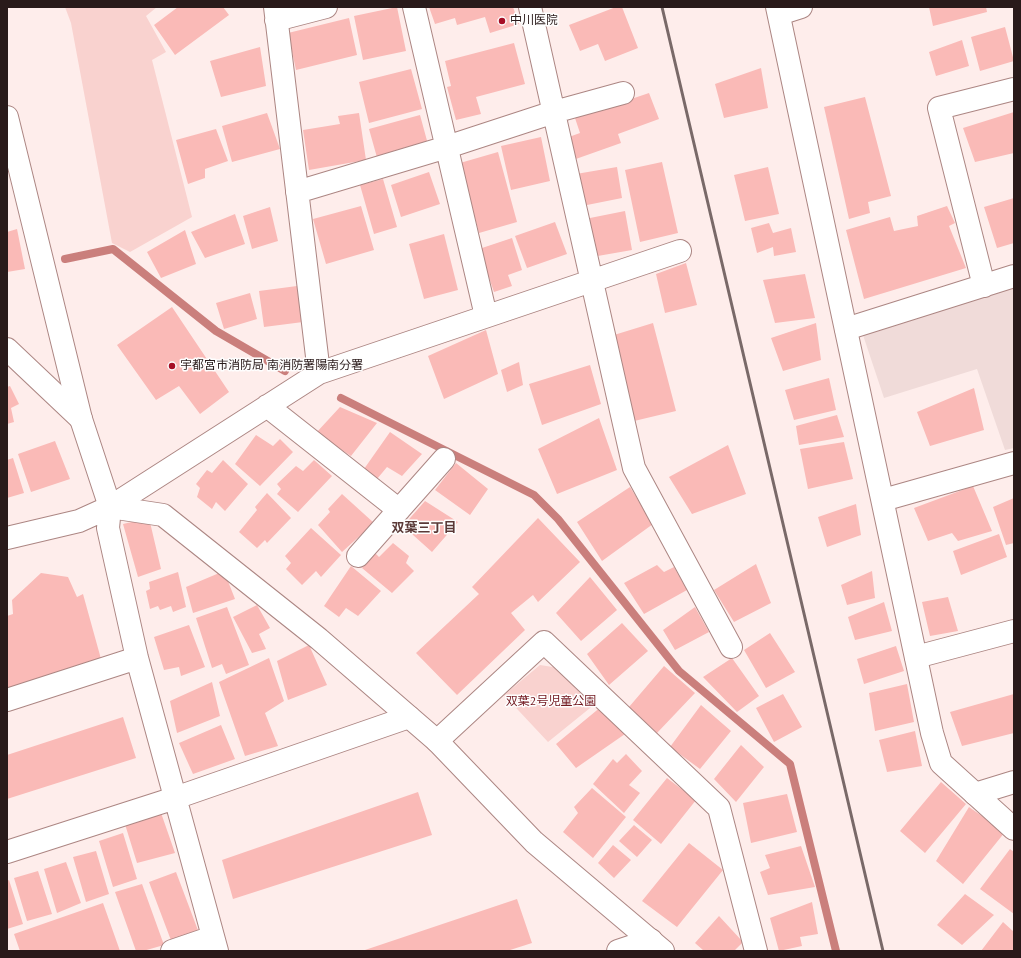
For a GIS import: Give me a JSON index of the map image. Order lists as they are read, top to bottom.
{
  "districts": ["双葉三丁目"],
  "parks": ["双葉2号児童公園"],
  "places": ["中川医院", "宇都宮市消防局 南消防署陽南分署"]
}
